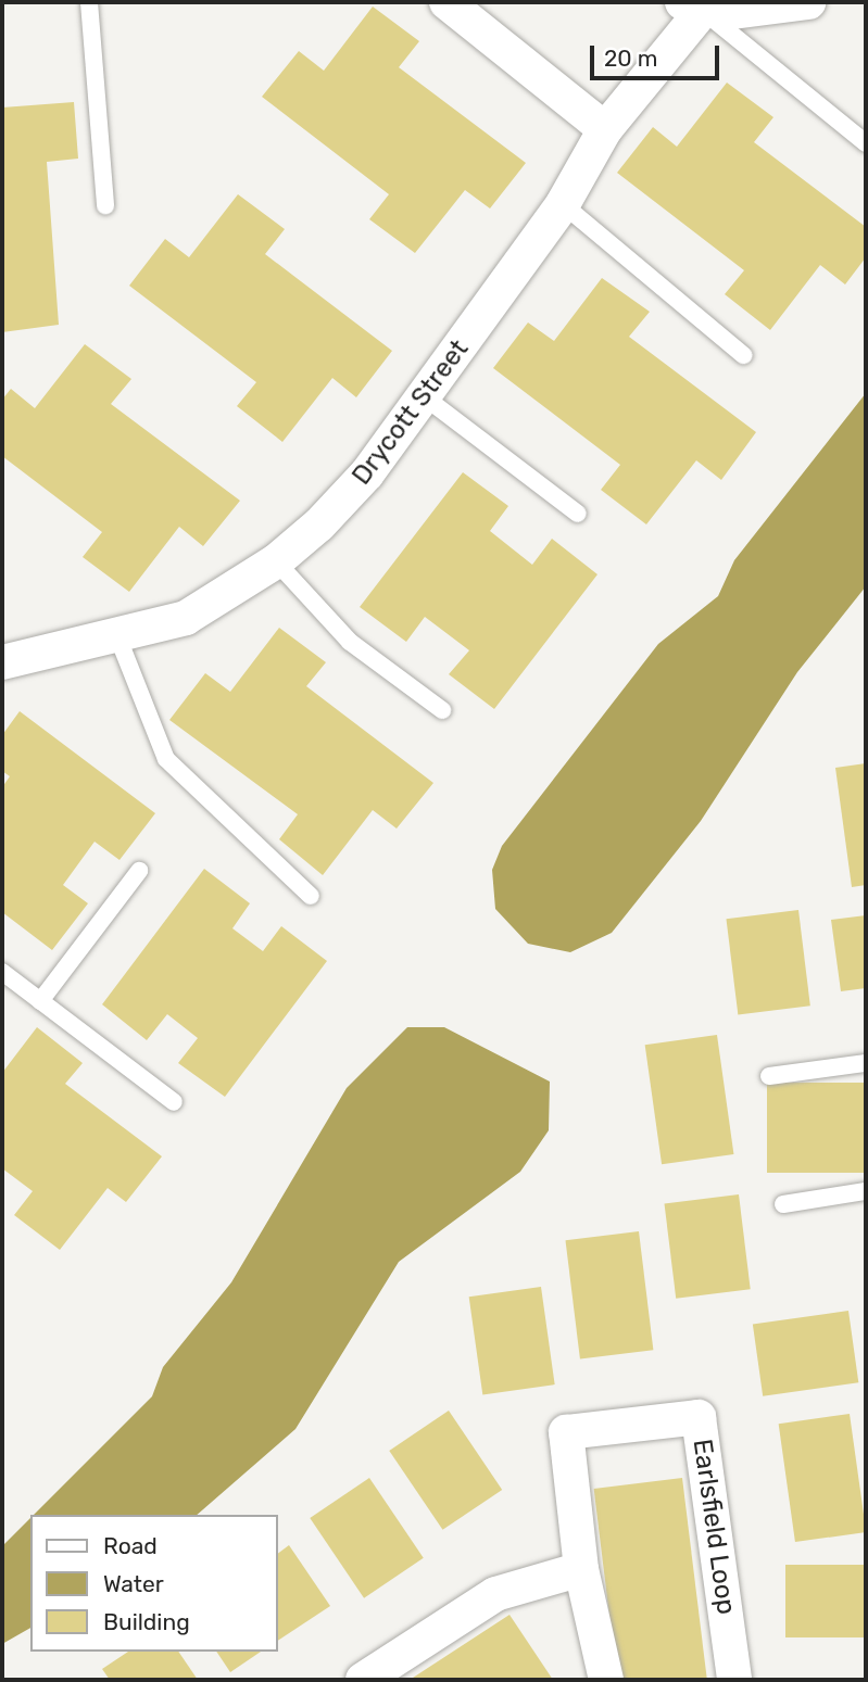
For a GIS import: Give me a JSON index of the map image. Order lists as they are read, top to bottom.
{
  "streets": {
    "street": ["Drycott Street", "Earlsfield Loop"]
  },
  "legend": ["Road", "Water", "Building"],
  "scale_bar": "20 m"
}
